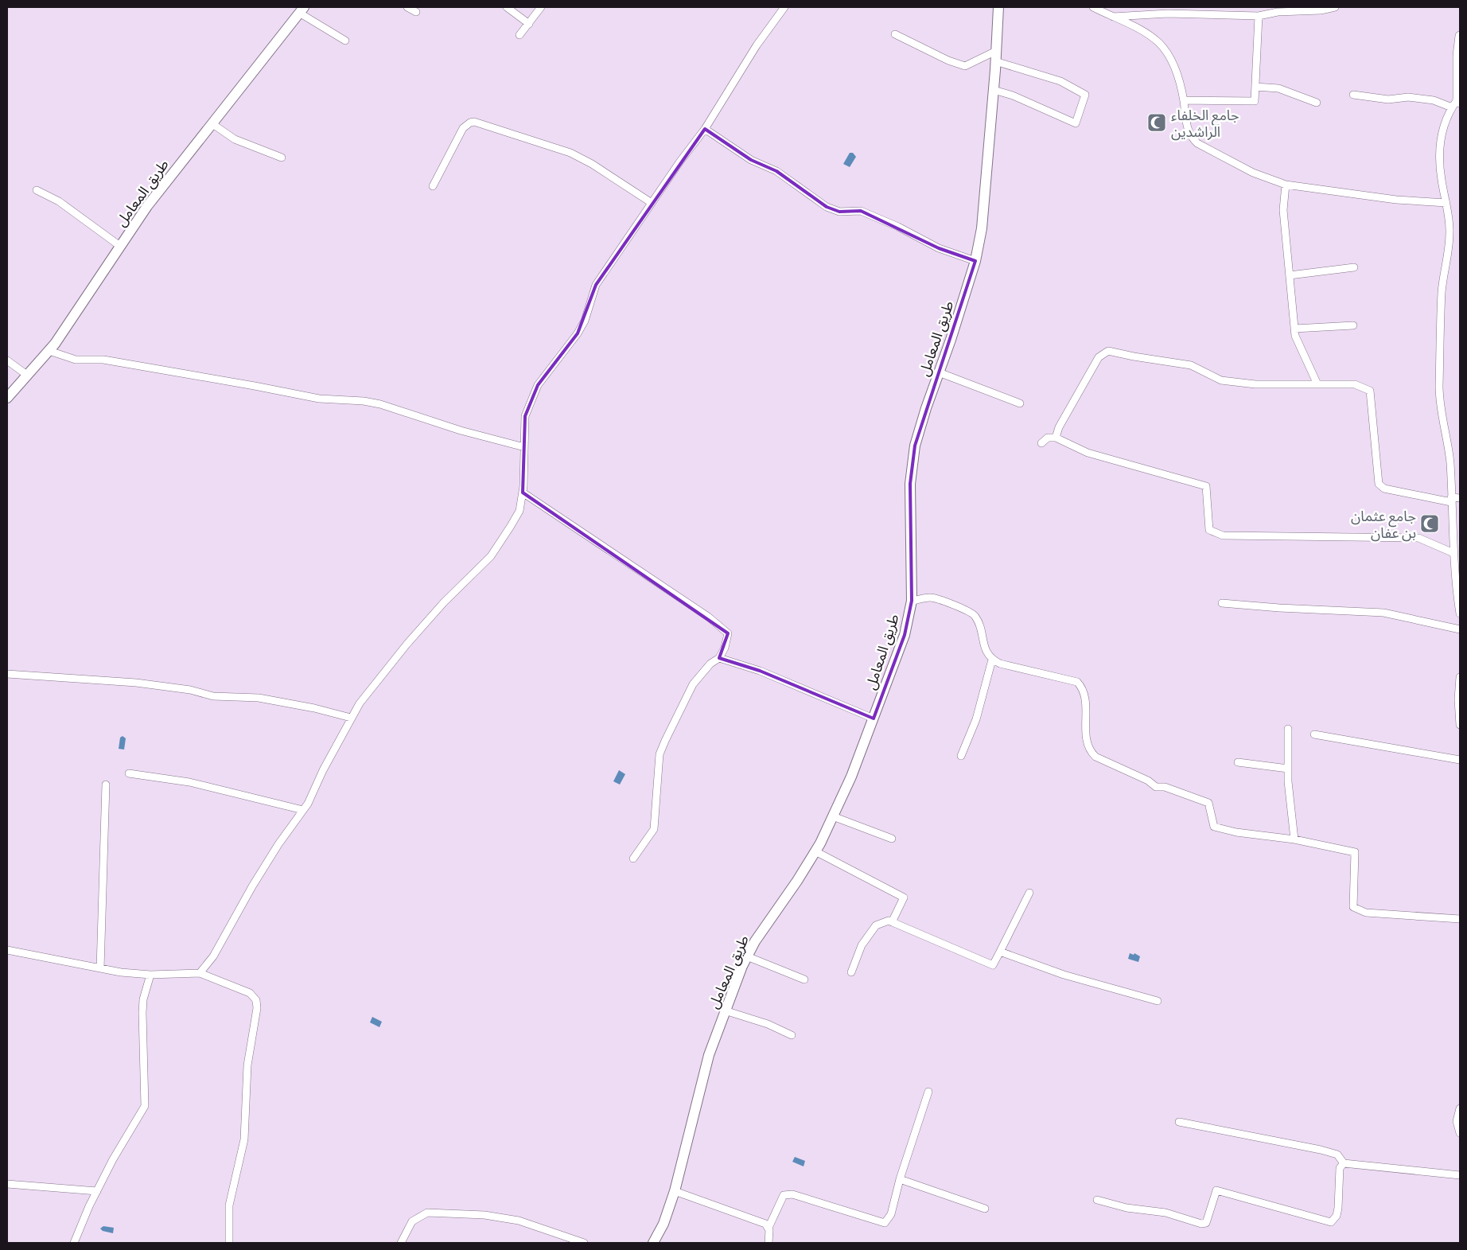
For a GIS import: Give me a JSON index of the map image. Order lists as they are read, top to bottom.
{
  "streets": {
    "main road": ["طريق المعامل"]
  },
  "places": {
    "mosque": ["جامع الخلفاء الراشدين", "جامع عثمان بن عفان"]
  }
}
